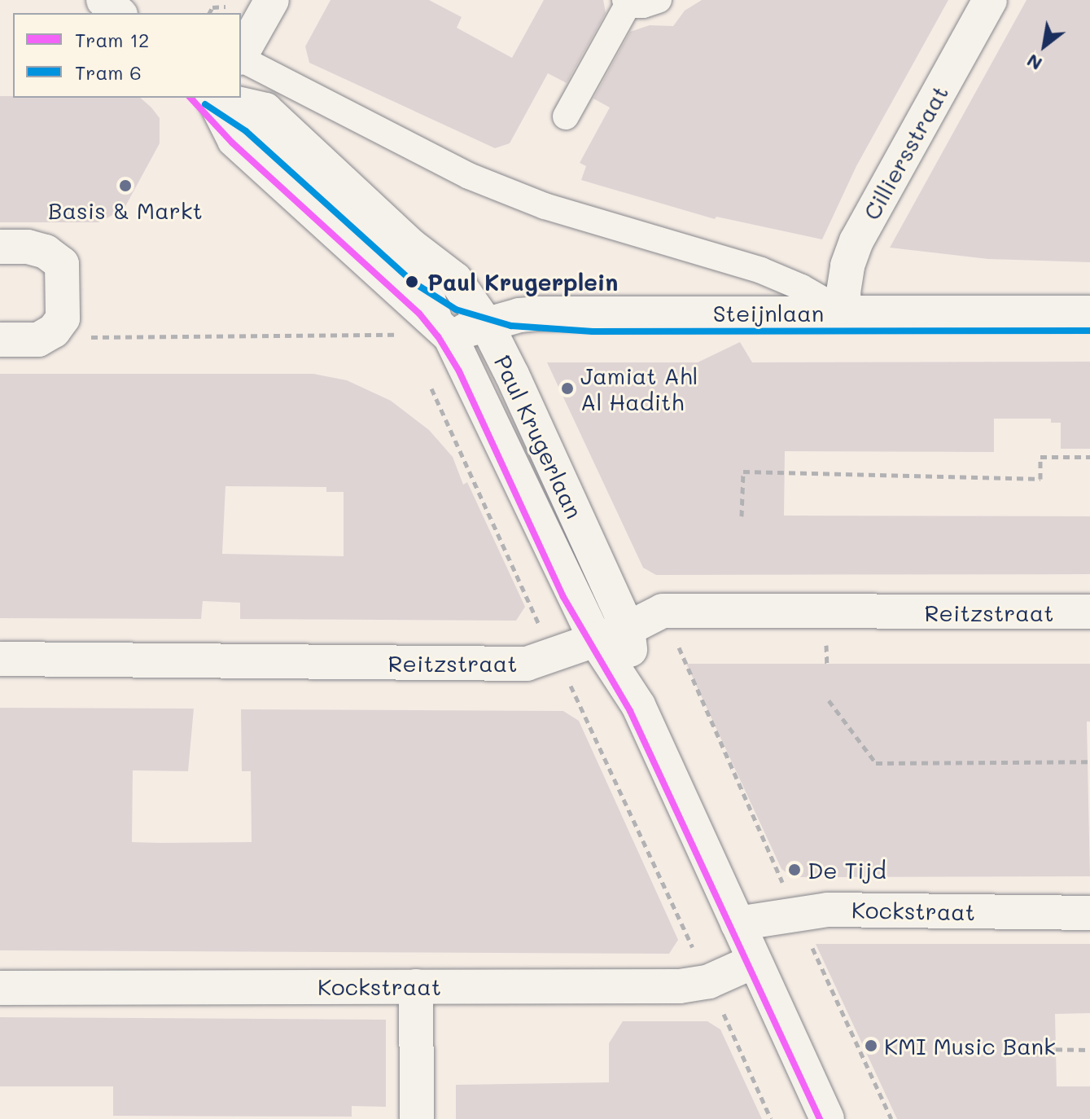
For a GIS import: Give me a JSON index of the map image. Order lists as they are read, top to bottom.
{
  "streets": {
    "street": [
      "Cilliersstraat",
      "Steijnlaan",
      "Paul Krugerlaan",
      "Reitzstraat",
      "Kockstraat"
    ]
  },
  "crossings": [
    ["Cilliersstraat", "Steijnlaan"],
    ["Steijnlaan", "Paul Krugerlaan"],
    ["Paul Krugerlaan", "Reitzstraat"],
    ["Paul Krugerlaan", "Kockstraat"]
  ],
  "places": [
    "Basis & Markt",
    "Paul Krugerplein",
    "Jamiat Ahl Al Hadith",
    "De Tijd",
    "KMI Music Bank"
  ],
  "lines": ["tram line 12", "tram line 6"],
  "legend": ["Tram 12", "Tram 6"],
  "north": "bottom left"
}
